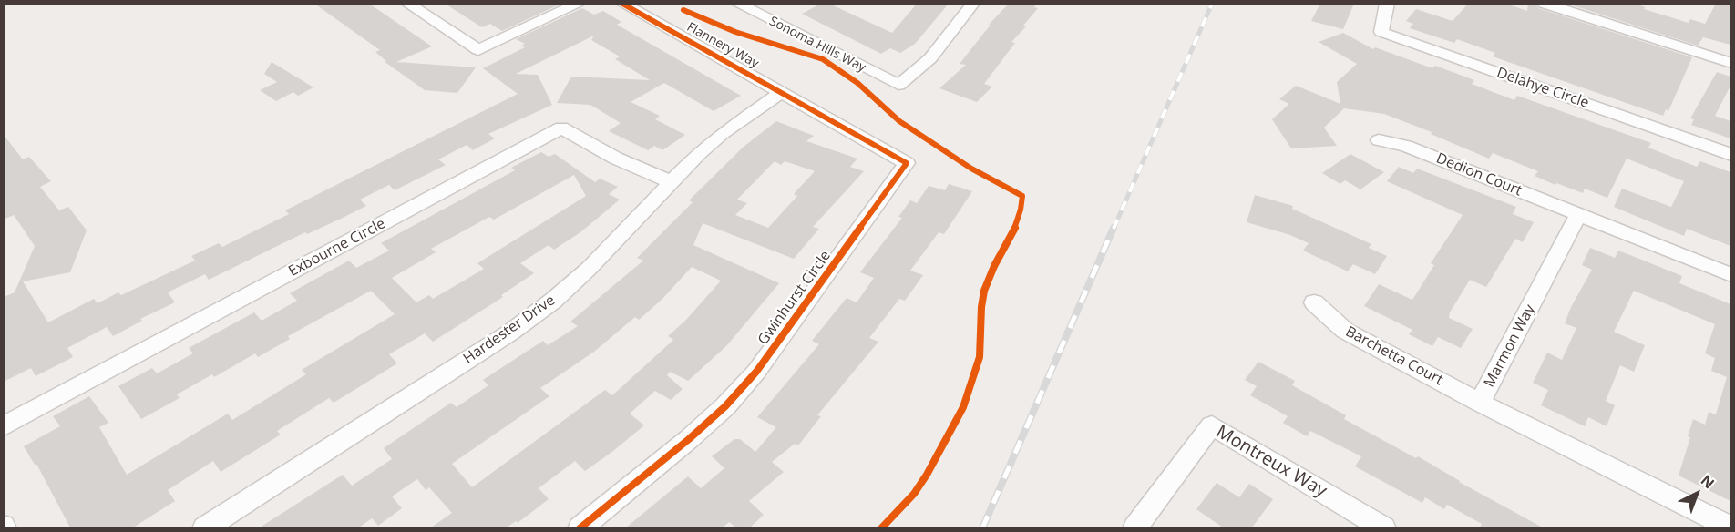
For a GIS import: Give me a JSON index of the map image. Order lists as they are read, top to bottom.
{
  "streets": {
    "street": [
      "Sonoma Hills Way",
      "Flannery Way",
      "Delahye Circle",
      "Dedion Court",
      "Exbourne Circle",
      "Gwinhurst Circle",
      "Hardester Drive",
      "Marmon Way",
      "Barchetta Court",
      "Montreux Way"
    ]
  },
  "crossings": [
    ["Flannery Way", "Gwinhurst Circle"],
    ["Flannery Way", "Hardester Drive"],
    ["Dedion Court", "Marmon Way"],
    ["Exbourne Circle", "Hardester Drive"],
    ["Gwinhurst Circle", "Hardester Drive"],
    ["Marmon Way", "Barchetta Court"]
  ],
  "north": "top right"
}
